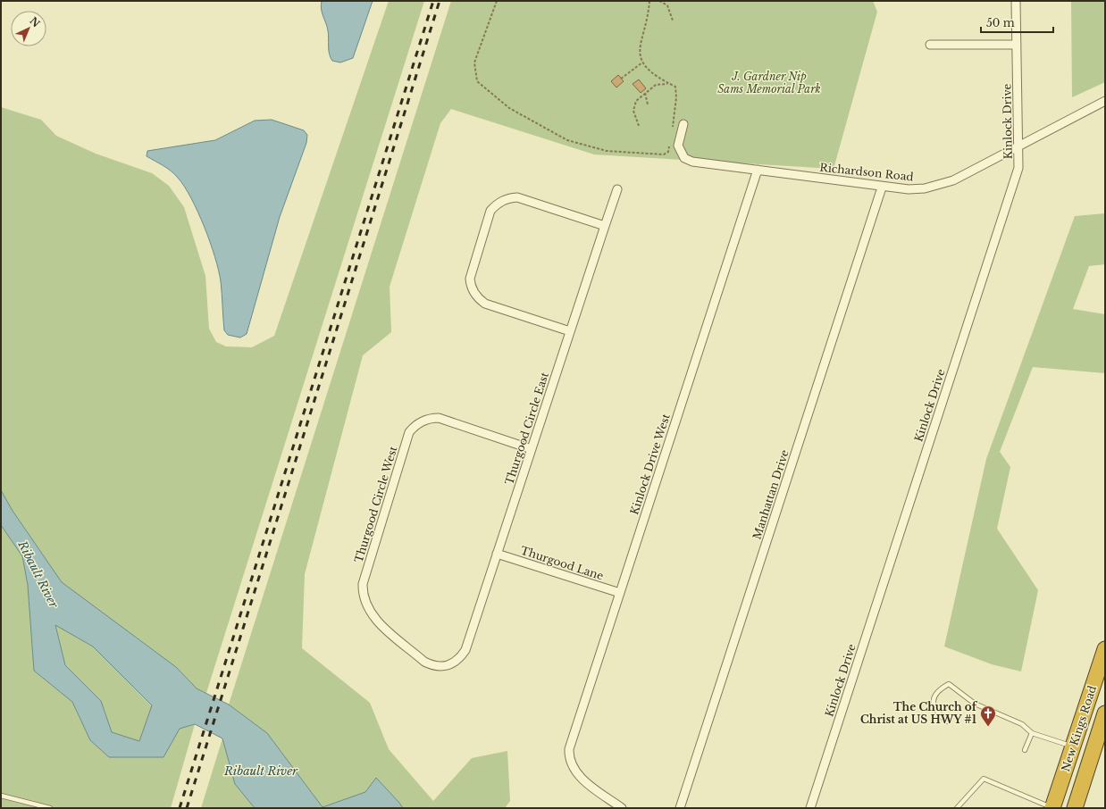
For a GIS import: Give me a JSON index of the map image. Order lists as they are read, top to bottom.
{
  "streets": {
    "highway": ["New Kings Road"],
    "street": [
      "Kinlock Drive",
      "Richardson Road",
      "Thurgood Circle East",
      "Kinlock Drive West",
      "Manhattan Drive",
      "Thurgood Circle West",
      "Thurgood Lane"
    ]
  },
  "crossings": [
    ["Kinlock Drive", "Richardson Road"],
    ["Richardson Road", "Kinlock Drive West"],
    ["Richardson Road", "Manhattan Drive"],
    ["Thurgood Circle East", "Thurgood Circle West"],
    ["Thurgood Circle East", "Thurgood Lane"],
    ["Kinlock Drive West", "Thurgood Lane"]
  ],
  "water": ["Ribault River"],
  "parks": ["J. Gardner Nip Sams Memorial Park"],
  "places": {
    "church": ["The Church of Christ at US HWY #1"]
  },
  "scale_bar": "50 m",
  "north": "top right"
}
